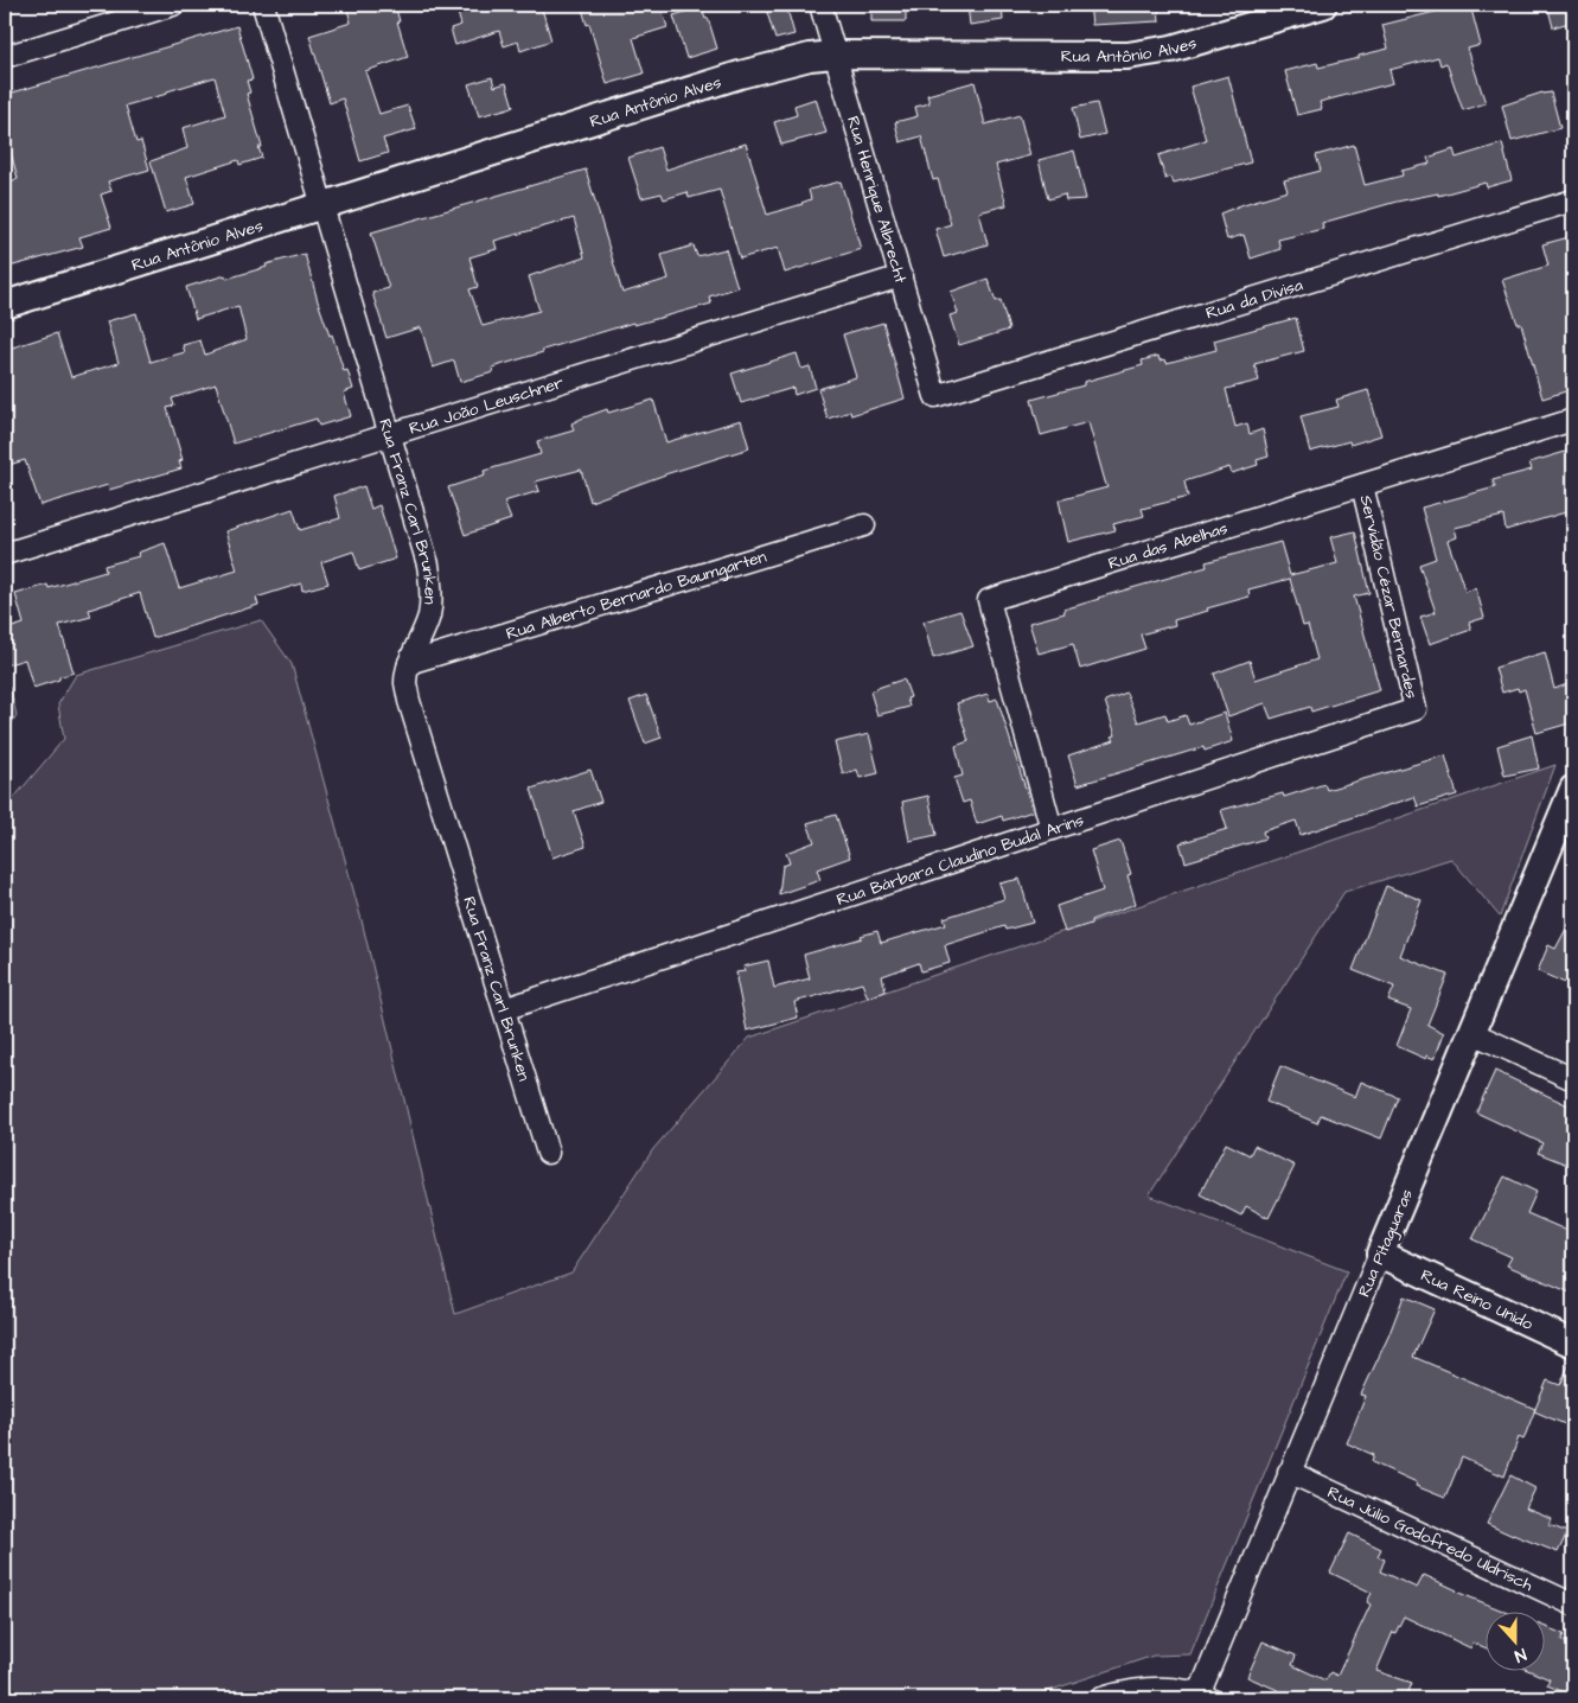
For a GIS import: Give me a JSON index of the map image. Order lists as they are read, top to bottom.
{
  "streets": {
    "street": [
      "Rua Antônio Alves",
      "Rua Henrique Albrecht",
      "Rua da Divisa",
      "Rua João Leuschner",
      "Rua Franz Carl Brunken",
      "Rua das Abelhas",
      "Rua Alberto Bernardo Baumgarten",
      "Servidão Cézar Bernardes",
      "Rua Bárbara Claudino Budal Arins",
      "Rua Pitaguaras",
      "Rua Reino Unido",
      "Rua Júlio Godofredo Uldrisch"
    ]
  },
  "crossings": [
    ["Rua Antônio Alves", "Rua Henrique Albrecht"],
    ["Rua Antônio Alves", "Rua Franz Carl Brunken"],
    ["Rua Henrique Albrecht", "Rua da Divisa"],
    ["Rua Henrique Albrecht", "Rua João Leuschner"],
    ["Rua João Leuschner", "Rua Franz Carl Brunken"],
    ["Rua Franz Carl Brunken", "Rua Alberto Bernardo Baumgarten"],
    ["Rua Franz Carl Brunken", "Rua Bárbara Claudino Budal Arins"],
    ["Rua das Abelhas", "Servidão Cézar Bernardes"],
    ["Rua das Abelhas", "Rua Bárbara Claudino Budal Arins"],
    ["Servidão Cézar Bernardes", "Rua Bárbara Claudino Budal Arins"],
    ["Rua Pitaguaras", "Rua Reino Unido"],
    ["Rua Pitaguaras", "Rua Júlio Godofredo Uldrisch"]
  ],
  "north": "bottom"
}
